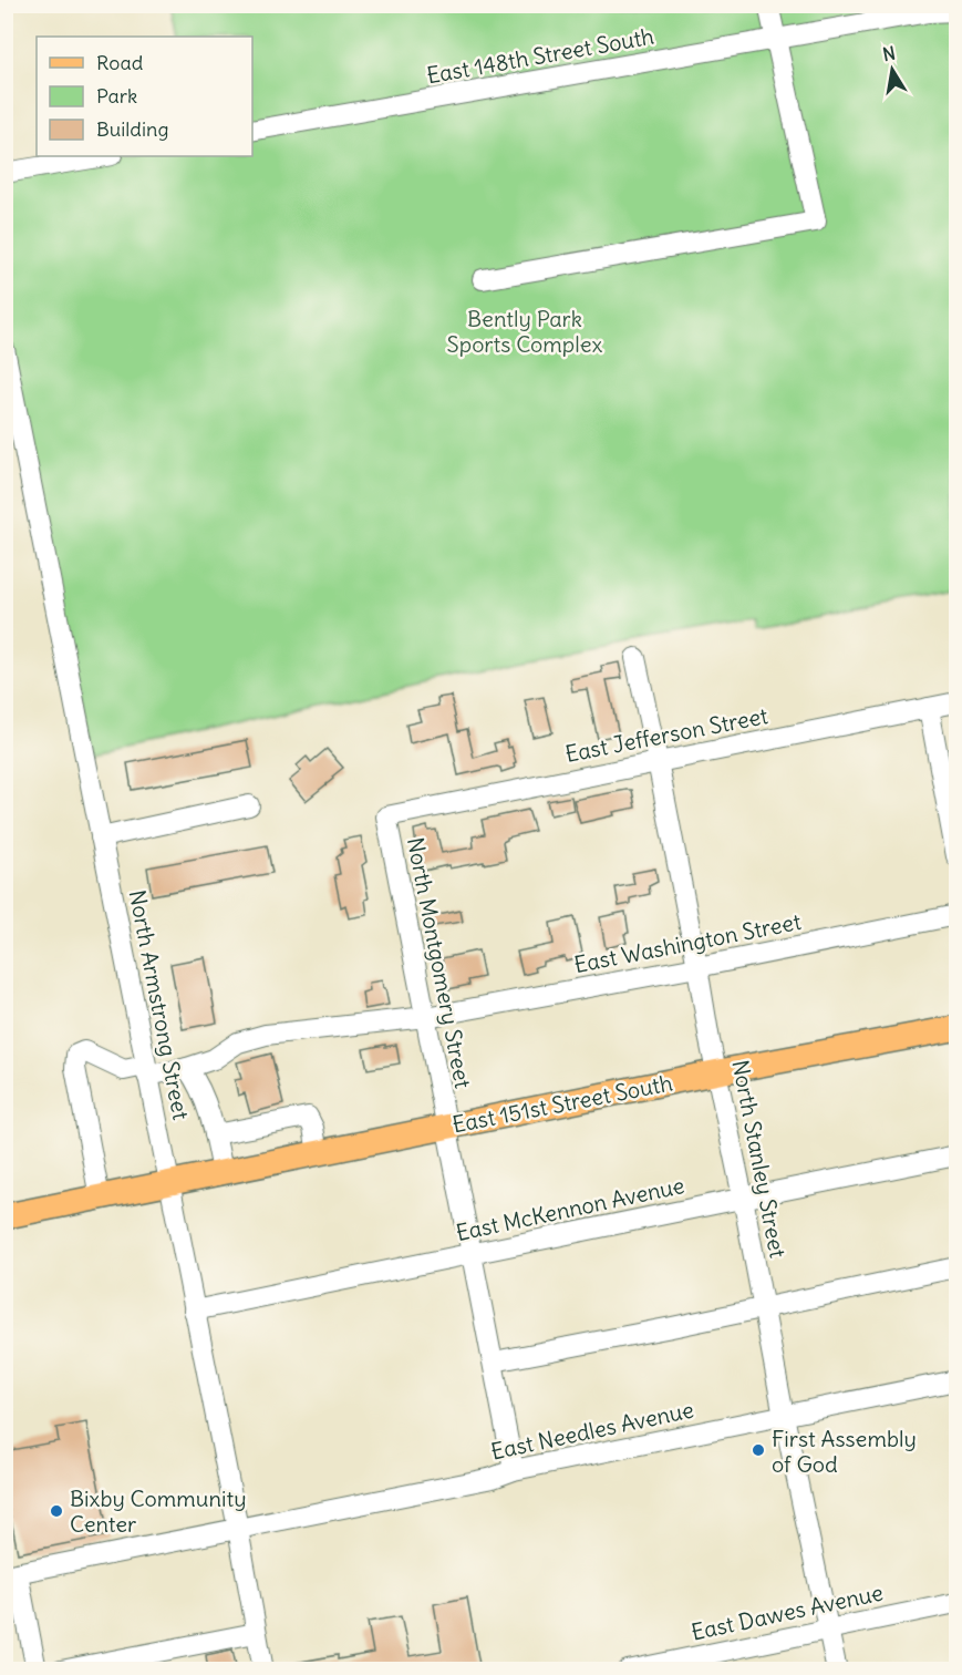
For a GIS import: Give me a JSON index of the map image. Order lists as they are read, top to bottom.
{
  "streets": {
    "main road": ["East 151st Street South"],
    "street": [
      "East 148th Street South",
      "East Jefferson Street",
      "East Washington Street",
      "North Montgomery Street",
      "North Armstrong Street",
      "North Stanley Street",
      "East McKennon Avenue",
      "East Needles Avenue",
      "East Dawes Avenue"
    ]
  },
  "crossings": [
    ["East Jefferson Street", "North Montgomery Street"],
    ["East Jefferson Street", "North Stanley Street"],
    ["East Washington Street", "North Montgomery Street"],
    ["East Washington Street", "North Armstrong Street"],
    ["East Washington Street", "East 151st Street South"],
    ["East Washington Street", "North Stanley Street"],
    ["North Montgomery Street", "East 151st Street South"],
    ["North Montgomery Street", "East McKennon Avenue"],
    ["North Montgomery Street", "East Needles Avenue"],
    ["North Armstrong Street", "East 151st Street South"],
    ["North Armstrong Street", "East McKennon Avenue"],
    ["North Armstrong Street", "East Needles Avenue"],
    ["East 151st Street South", "North Stanley Street"],
    ["North Stanley Street", "East McKennon Avenue"],
    ["North Stanley Street", "East Needles Avenue"],
    ["North Stanley Street", "East Dawes Avenue"]
  ],
  "parks": ["Bently Park Sports Complex"],
  "places": ["First Assembly of God", "Bixby Community Center"],
  "legend": ["Road", "Park", "Building"],
  "north": "top"
}
